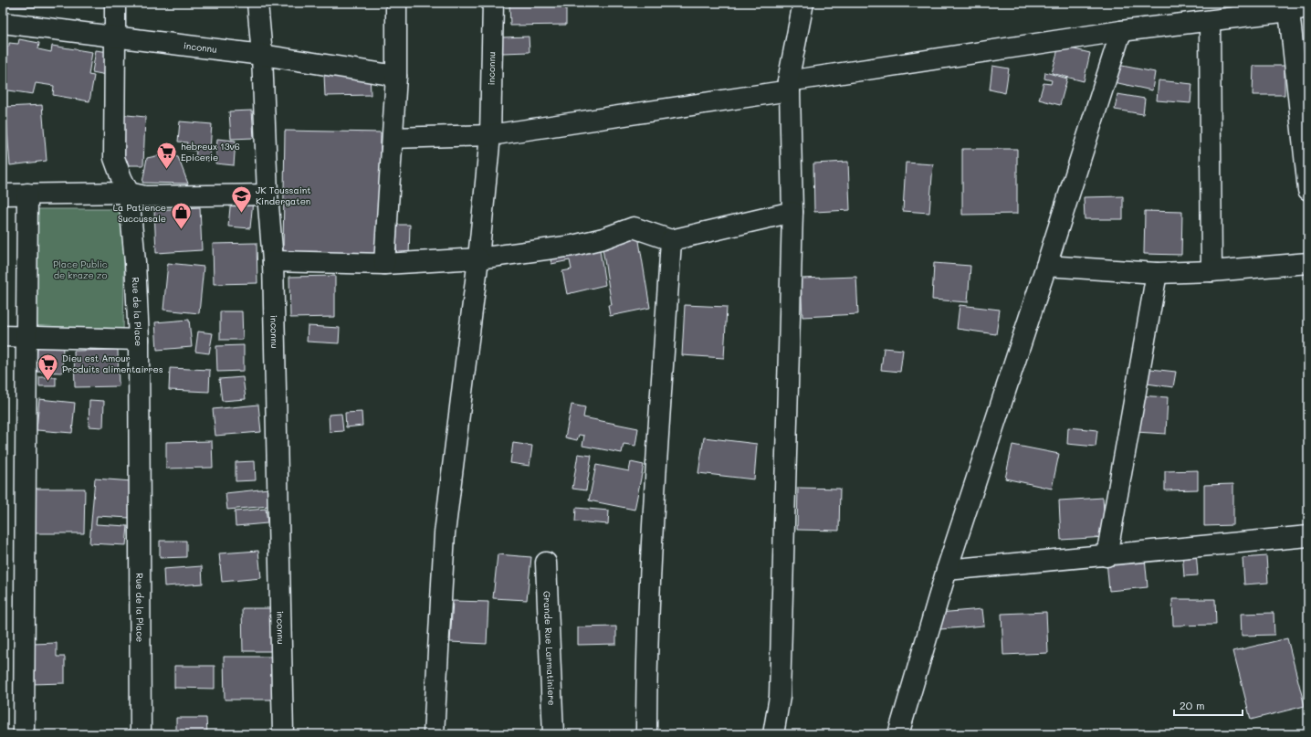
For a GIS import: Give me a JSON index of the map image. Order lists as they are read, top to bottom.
{
  "streets": {
    "street": ["inconnu", "Rue de la Place", "Grande Rue Larmatiniere"]
  },
  "crossings": [
    ["inconnu", "Rue de la Place"]
  ],
  "parks": ["Place Public de kraze zo"],
  "places": {
    "supermarket": ["hebreux 13v6 Epicerie", "Dieu est Amour Produits alimentairres"],
    "school or university": ["JK Toussaint Kindergaten"],
    "shop": ["La Patience Succussale"]
  },
  "scale_bar": "20 m"
}
